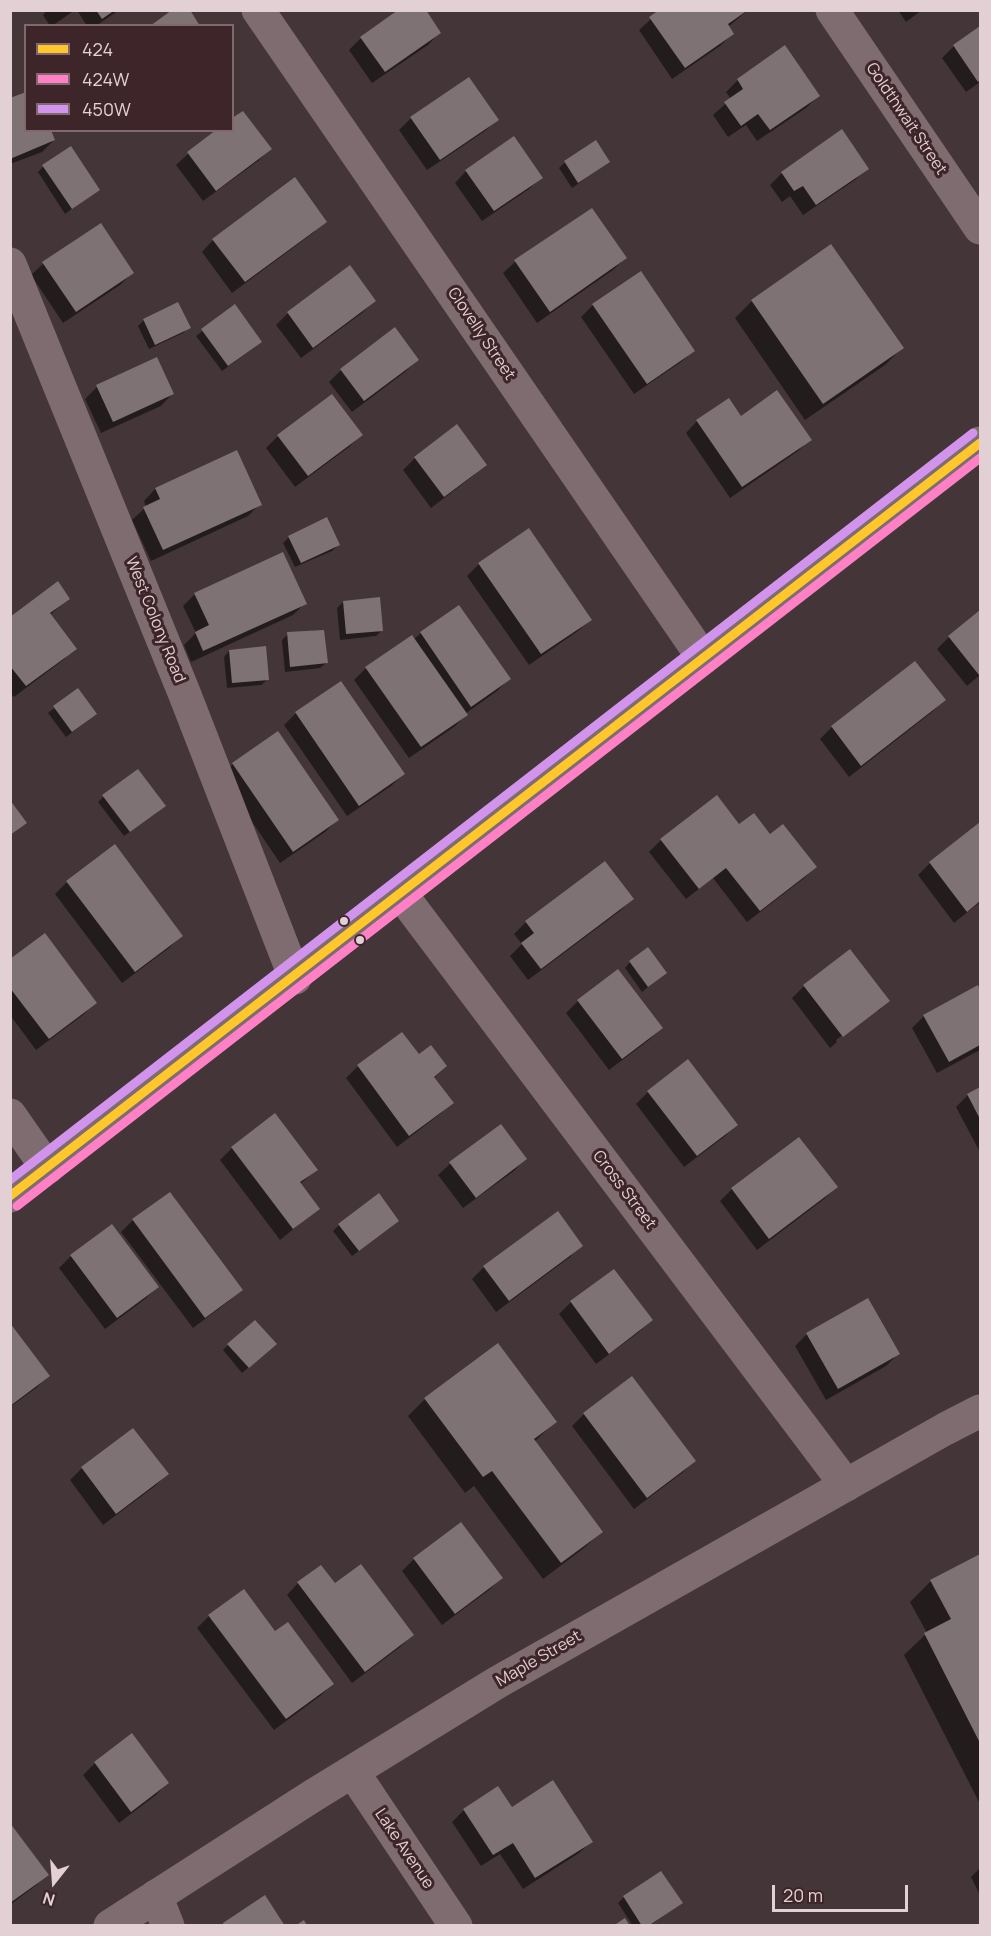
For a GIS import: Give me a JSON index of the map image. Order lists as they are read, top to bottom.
{
  "streets": {
    "street": [
      "Goldthwait Street",
      "Clovelly Street",
      "West Colony Road",
      "Cross Street",
      "Maple Street",
      "Lake Avenue"
    ]
  },
  "crossings": [
    ["Cross Street", "Maple Street"],
    ["Maple Street", "Lake Avenue"]
  ],
  "lines": ["transit line 450W", "transit line 424", "transit line 424W"],
  "legend": ["424", "424W", "450W"],
  "scale_bar": "20 m",
  "north": "bottom"
}
